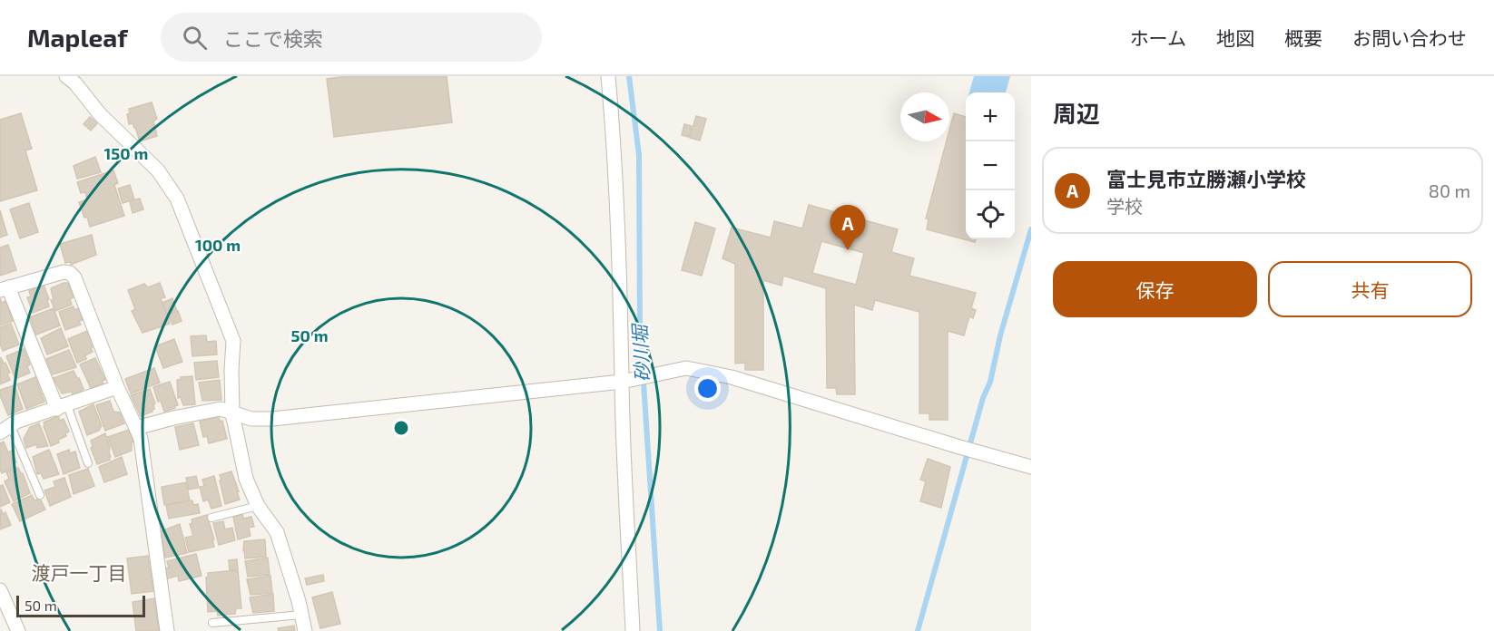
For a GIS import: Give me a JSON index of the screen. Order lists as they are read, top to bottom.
{
  "districts": ["渡戸一丁目"],
  "water": ["砂川堀"],
  "scale_bar": "50 m",
  "north": "right",
  "page": {
    "header": "Mapleaf",
    "search": "ここで検索",
    "nav": [
      "ホーム",
      "地図",
      "概要",
      "お問い合わせ"
    ],
    "heading": "周辺",
    "map_buttons": ["+", "−"],
    "list": [
      {
        "mark": "A",
        "name": "富士見市立勝瀬小学校",
        "note": "学校",
        "value": "80 m"
      }
    ],
    "pins": "A",
    "buttons": ["保存", "共有"],
    "scale": "50 m"
  },
  "rings": ["150 m", "100 m", "50 m"]
}
